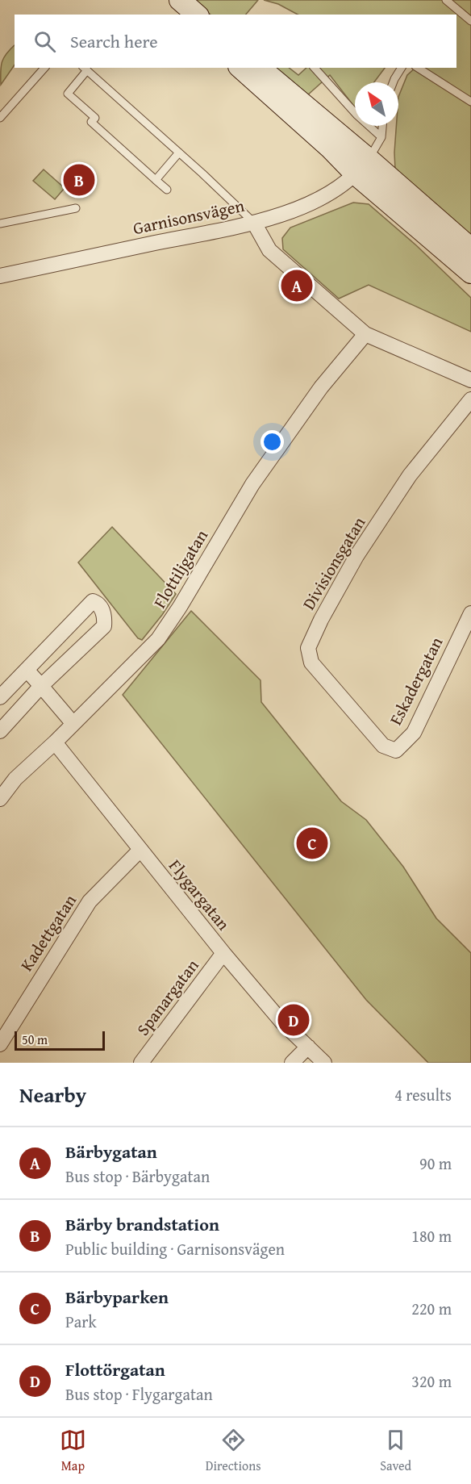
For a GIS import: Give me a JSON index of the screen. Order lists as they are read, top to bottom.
{
  "streets": {
    "street": [
      "Garnisonsvägen",
      "Divisionsgatan",
      "Flottiljgatan",
      "Eskadergatan",
      "Flygargatan",
      "Kadettgatan",
      "Spanargatan"
    ]
  },
  "crossings": [
    ["Divisionsgatan", "Eskadergatan"],
    ["Flottiljgatan", "Flygargatan"],
    ["Flygargatan", "Kadettgatan"],
    ["Flygargatan", "Spanargatan"]
  ],
  "scale_bar": "50 m",
  "north": "top left",
  "page": {
    "search": "Search here",
    "pins": [
      "B",
      "A",
      "C",
      "D"
    ],
    "scale": "50 m",
    "heading": ["Nearby", "4 results"],
    "list": [
      {
        "mark": "A",
        "name": "Bärbygatan",
        "note": "Bus stop · Bärbygatan",
        "value": "90 m"
      },
      {
        "mark": "B",
        "name": "Bärby brandstation",
        "note": "Public building · Garnisonsvägen",
        "value": "180 m"
      },
      {
        "mark": "C",
        "name": "Bärbyparken",
        "note": "Park",
        "value": "220 m"
      },
      {
        "mark": "D",
        "name": "Flottörgatan",
        "note": "Bus stop · Flygargatan",
        "value": "320 m"
      }
    ],
    "nav": ["Map", "Directions", "Saved"]
  }
}
